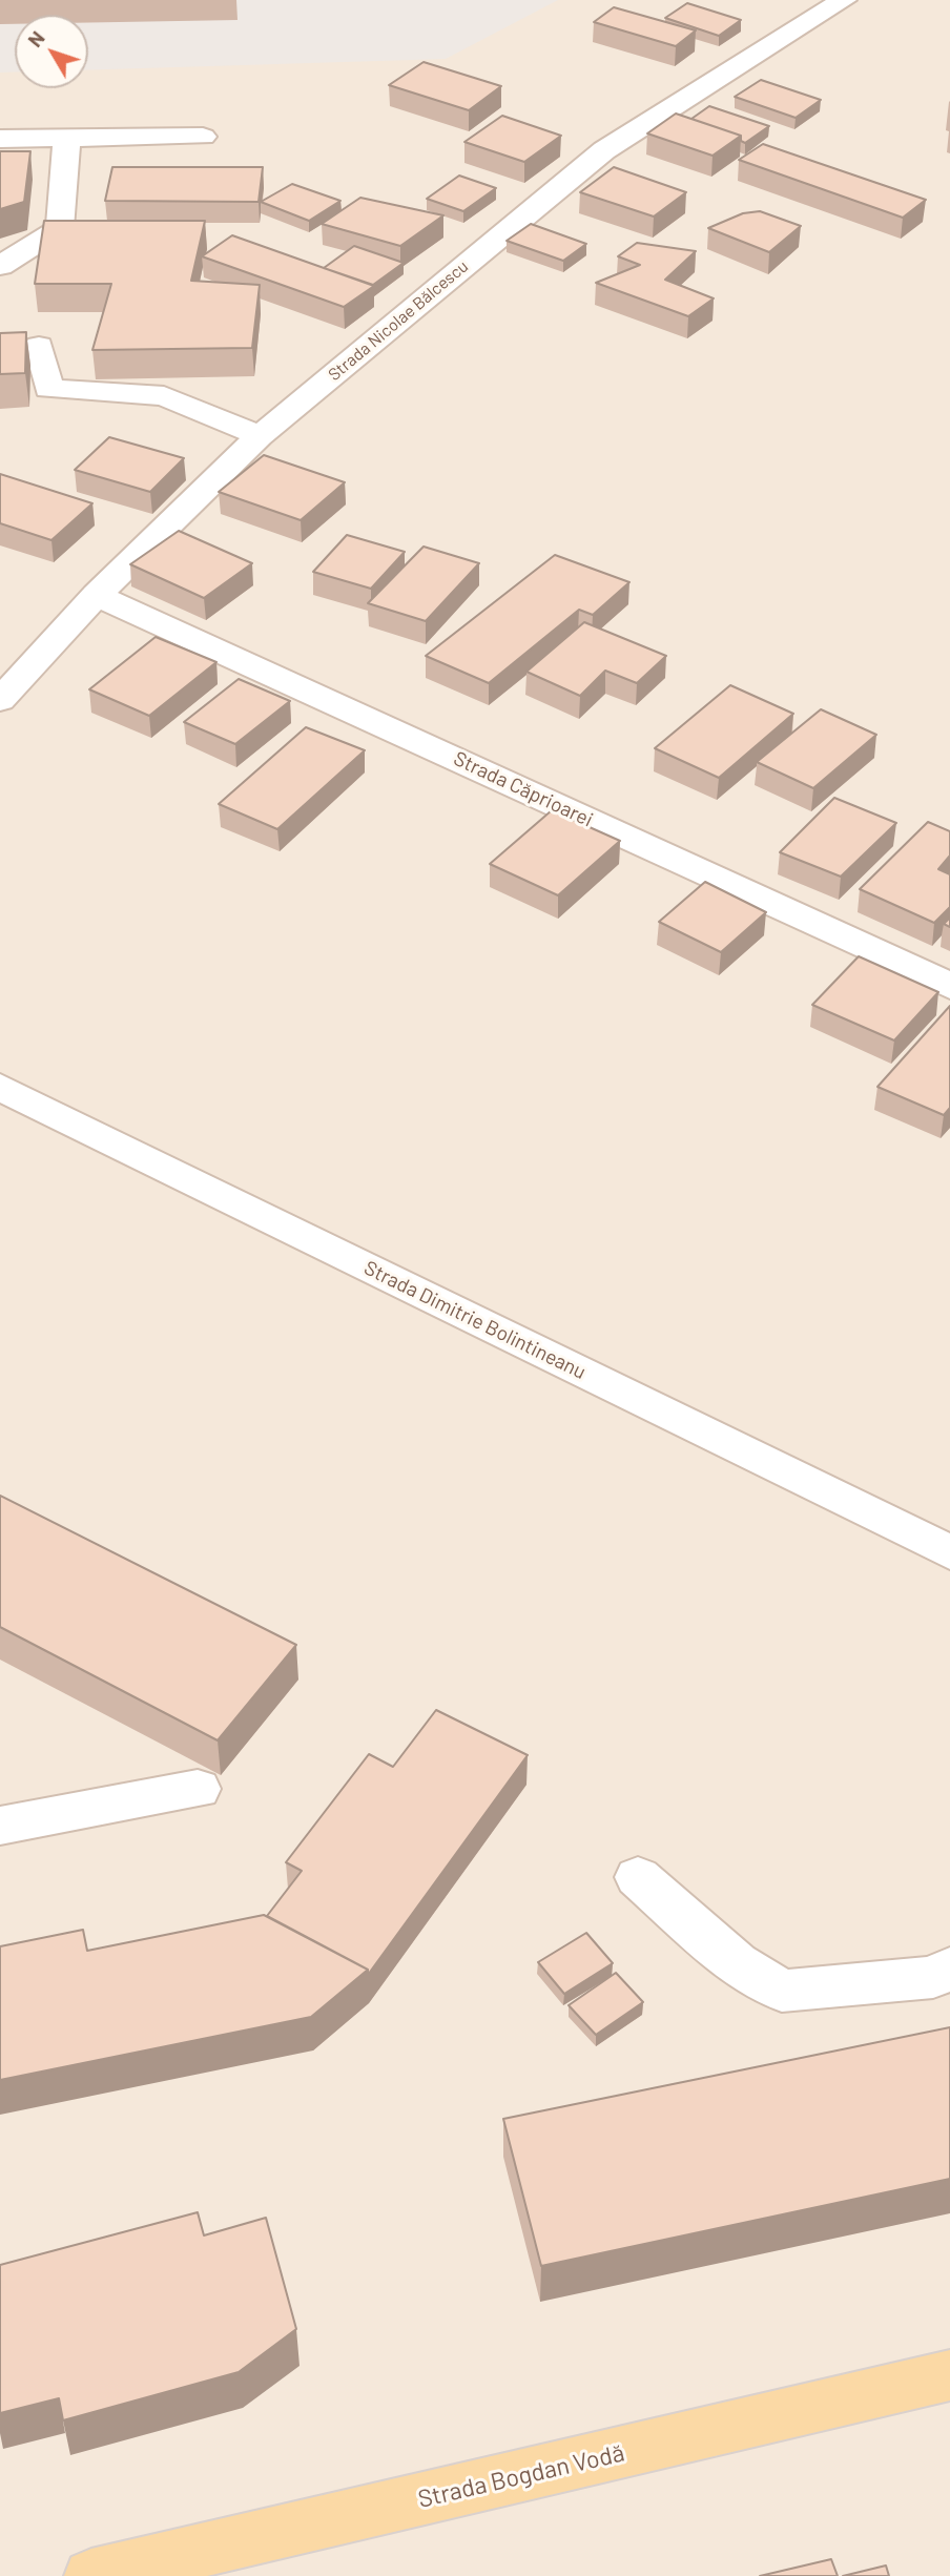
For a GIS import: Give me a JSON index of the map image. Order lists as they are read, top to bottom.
{
  "streets": {
    "main road": ["Strada Bogdan Vodă"],
    "street": ["Strada Nicolae Bălcescu", "Strada Căprioarei", "Strada Dimitrie Bolintineanu"]
  },
  "crossings": [
    ["Strada Nicolae Bălcescu", "Strada Căprioarei"]
  ],
  "north": "top left"
}
